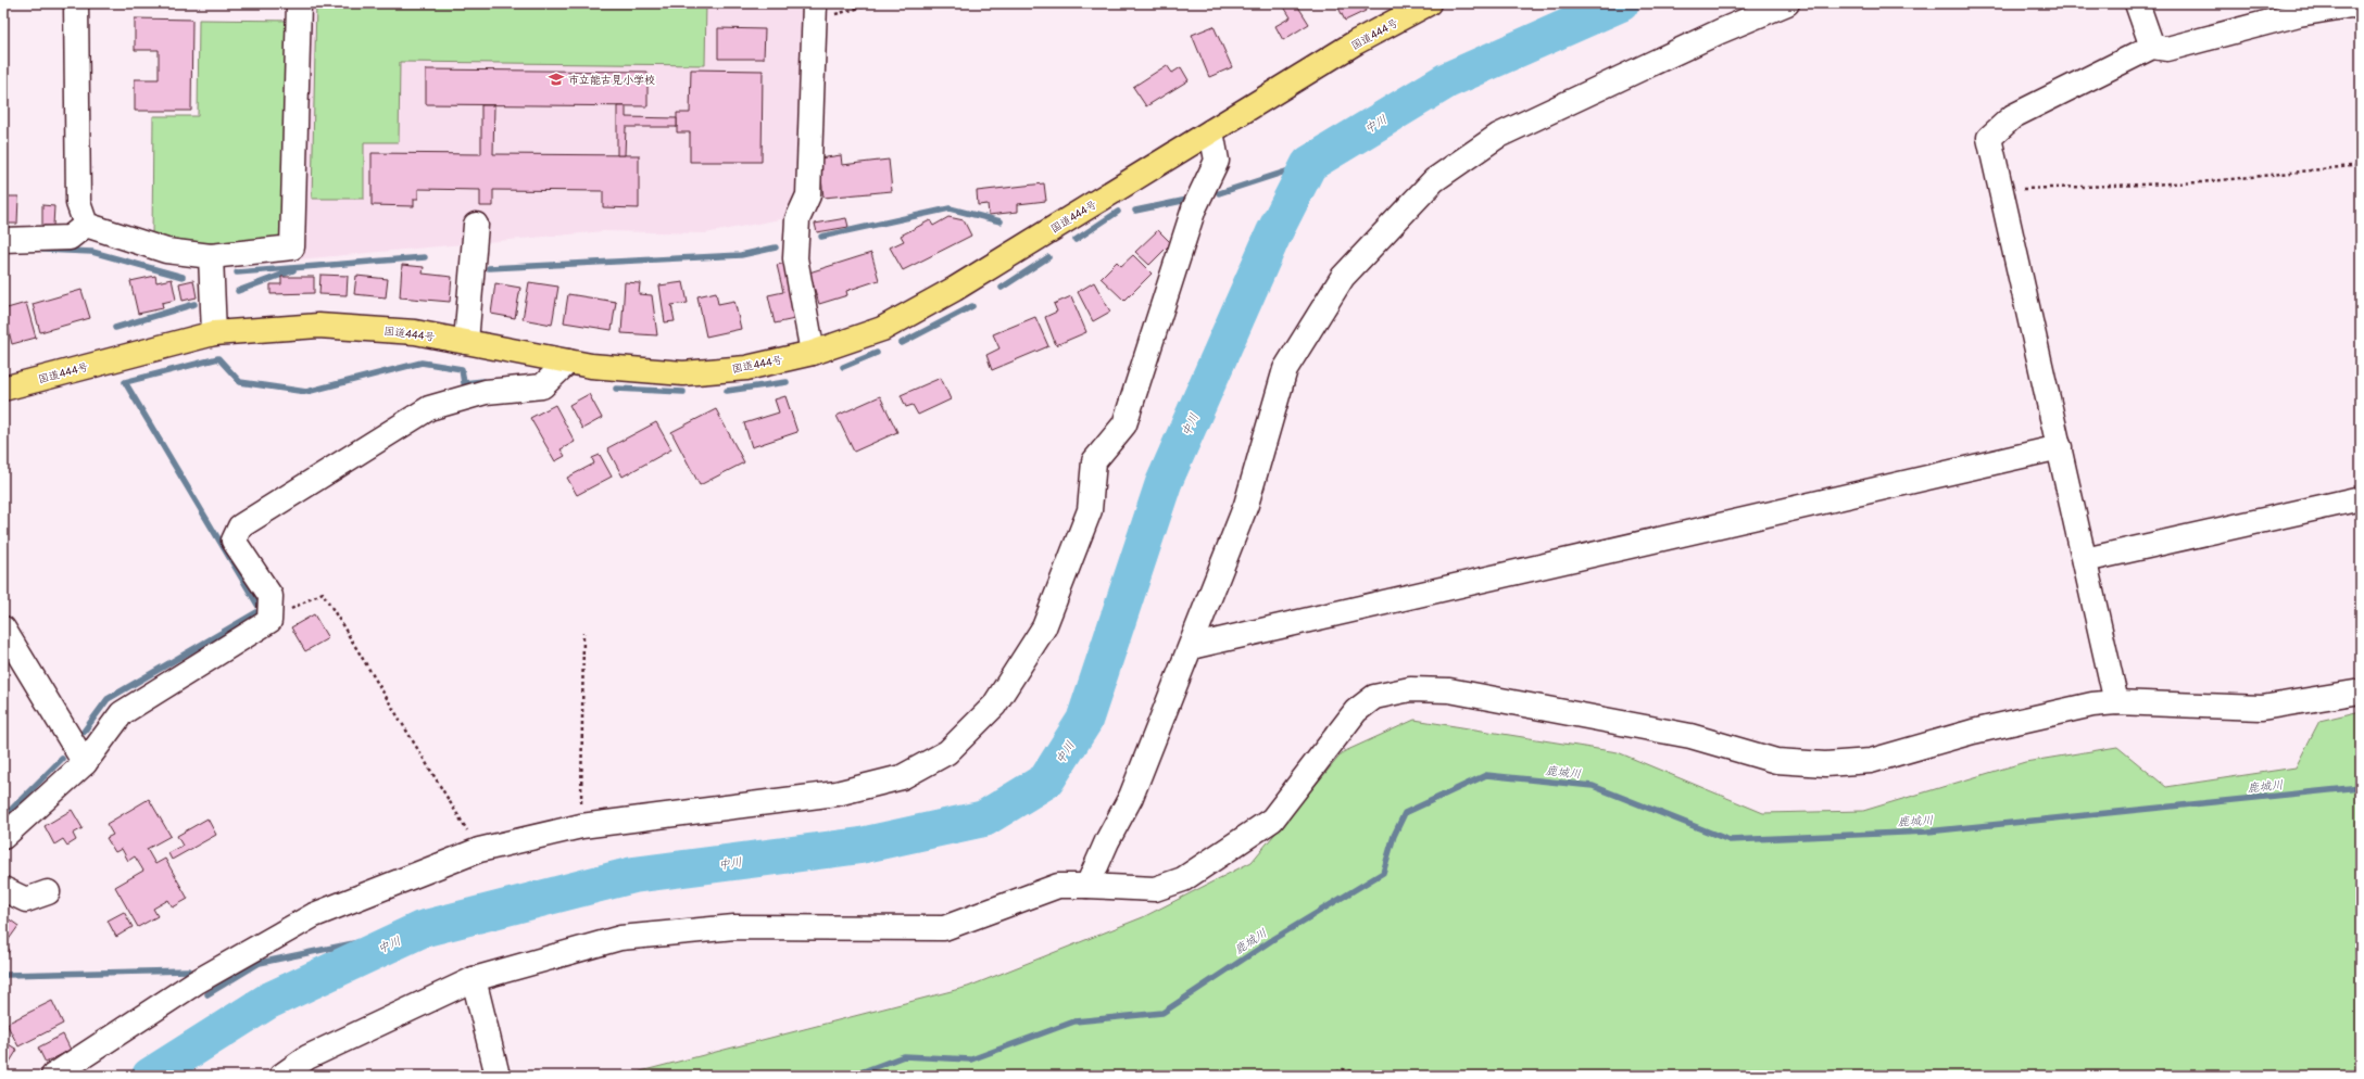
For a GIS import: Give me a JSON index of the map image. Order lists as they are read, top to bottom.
{
  "streets": {
    "highway": ["国道444号"]
  },
  "water": ["中川", "鹿城川"],
  "places": {
    "school or university": ["市立能古見小学校"]
  }
}
